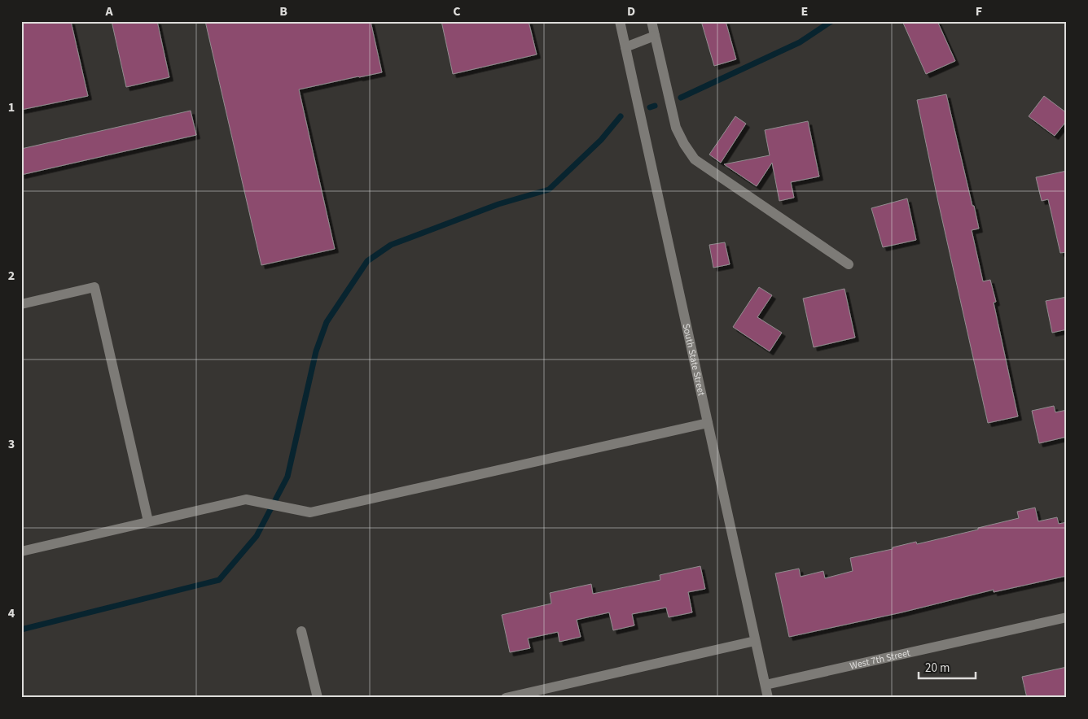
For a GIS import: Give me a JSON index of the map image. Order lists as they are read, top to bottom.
{
  "streets": {
    "street": ["South State Street", "West 7th Street"]
  },
  "crossings": [
    ["South State Street", "West 7th Street"]
  ],
  "scale_bar": "20 m",
  "grid": {
    "columns": [
      "A",
      "B",
      "C",
      "D",
      "E",
      "F"
    ],
    "rows": [
      "1",
      "2",
      "3",
      "4"
    ]
  }
}
